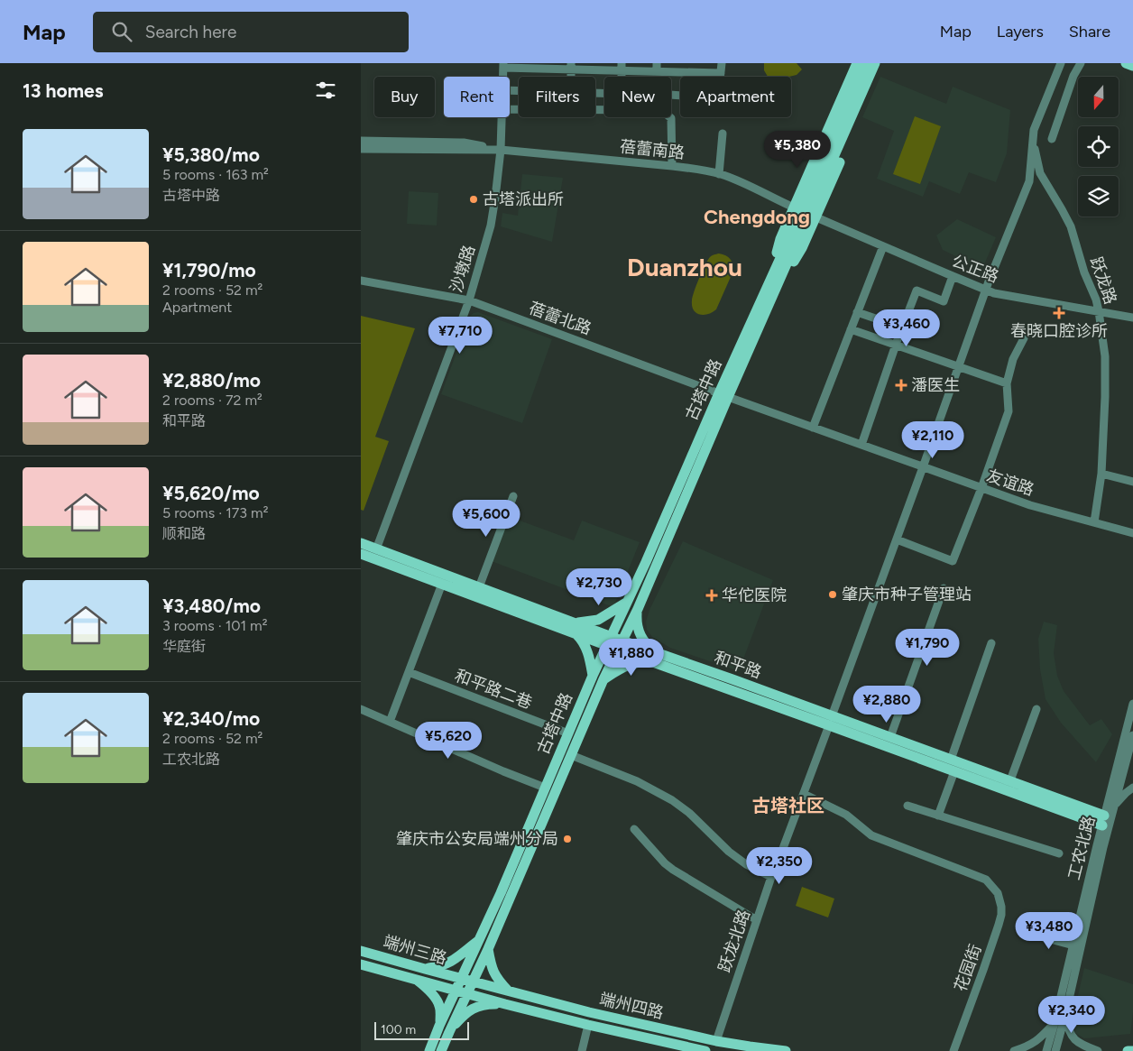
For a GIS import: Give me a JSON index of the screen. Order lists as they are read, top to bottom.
{
  "streets": {
    "main road": [
      "古塔中路",
      "和平路",
      "端州三路",
      "端州四路"
    ],
    "street": [
      "蓓蕾南路",
      "沙墩路",
      "公正路",
      "跃龙路",
      "蓓蕾北路",
      "友谊路",
      "和平路二巷",
      "工农北路",
      "跃龙北路",
      "花园街"
    ]
  },
  "crossings": [
    ["蓓蕾南路", "沙墩路"],
    ["蓓蕾南路", "古塔中路"],
    ["沙墩路", "蓓蕾北路"],
    ["沙墩路", "和平路"],
    ["公正路", "跃龙路"],
    ["公正路", "古塔中路"],
    ["公正路", "跃龙北路"],
    ["跃龙路", "友谊路"],
    ["跃龙路", "跃龙北路"],
    ["蓓蕾北路", "古塔中路"],
    ["蓓蕾北路", "友谊路"],
    ["古塔中路", "友谊路"],
    ["古塔中路", "和平路"],
    ["古塔中路", "和平路二巷"],
    ["古塔中路", "端州三路"],
    ["古塔中路", "端州四路"],
    ["友谊路", "跃龙北路"],
    ["和平路", "工农北路"],
    ["和平路", "跃龙北路"],
    ["跃龙北路", "花园街"],
    ["跃龙北路", "端州四路"],
    ["端州三路", "端州四路"]
  ],
  "districts": ["Chengdong", "Duanzhou", "古塔社区"],
  "places": {
    "other": ["古塔派出所", "肇庆市种子管理站", "肇庆市公安局端州分局"],
    "health": ["春晓口腔诊所", "潘医生", "华佗医院"]
  },
  "scale_bar": "100 m",
  "north": "bottom",
  "page": {
    "header": "Map",
    "search": "Search here",
    "nav": ["Map", "Layers", "Share"],
    "heading": "13 homes",
    "chip": [
      "Buy",
      "Rent",
      "Filters",
      "New",
      "Apartment"
    ],
    "list": [
      {
        "name": "¥5,380/mo",
        "note": "5 rooms · 163 m² · 古塔中路"
      },
      {
        "name": "¥1,790/mo",
        "note": "2 rooms · 52 m² · Apartment"
      },
      {
        "name": "¥2,880/mo",
        "note": "2 rooms · 72 m² · 和平路"
      },
      {
        "name": "¥5,620/mo",
        "note": "5 rooms · 173 m² · 顺和路"
      },
      {
        "name": "¥3,480/mo",
        "note": "3 rooms · 101 m² · 华庭街"
      },
      {
        "name": "¥2,340/mo",
        "note": "2 rooms · 52 m² · 工农北路"
      }
    ],
    "price": [
      "¥5,380",
      "¥3,460",
      "¥7,710",
      "¥2,110",
      "¥5,600",
      "¥2,730",
      "¥1,790",
      "¥1,880",
      "¥2,880",
      "¥5,620",
      "¥2,350",
      "¥3,480",
      "¥2,340"
    ],
    "scale": "100 m"
  }
}
